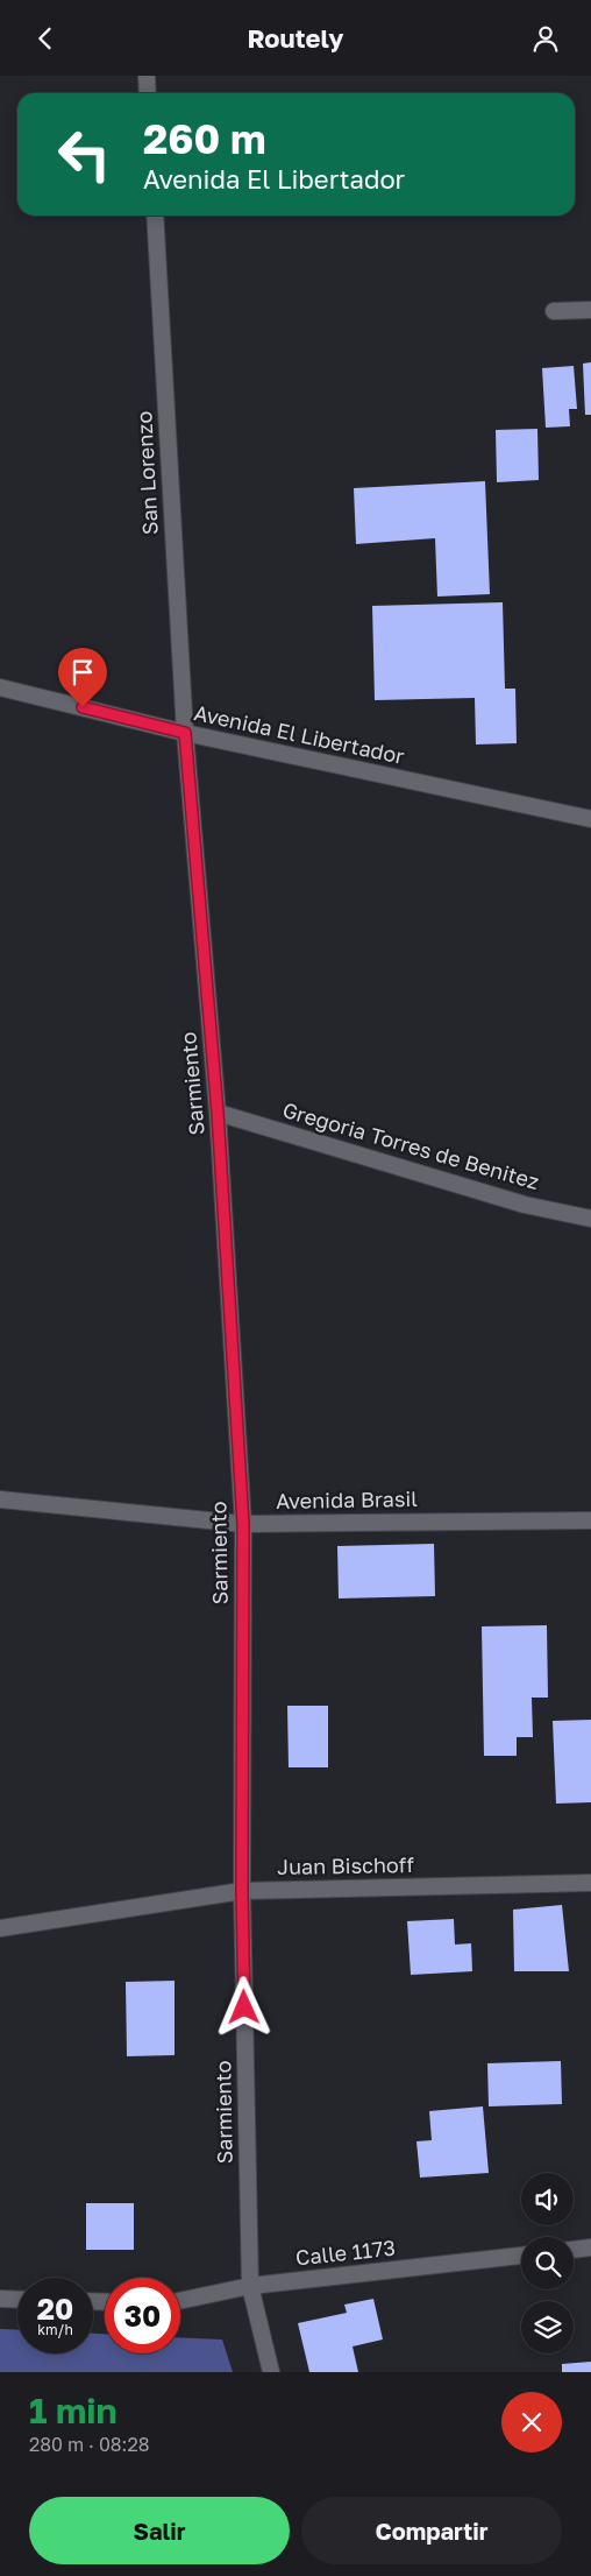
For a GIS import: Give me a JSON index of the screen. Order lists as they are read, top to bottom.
{
  "streets": {
    "street": [
      "San Lorenzo",
      "Avenida El Libertador",
      "Sarmiento",
      "Gregoria Torres de Benitez",
      "Avenida Brasil",
      "Juan Bischoff",
      "Calle 1173"
    ]
  },
  "crossings": [
    ["San Lorenzo", "Avenida El Libertador"],
    ["San Lorenzo", "Sarmiento"],
    ["Avenida El Libertador", "Sarmiento"],
    ["Sarmiento", "Gregoria Torres de Benitez"],
    ["Sarmiento", "Avenida Brasil"],
    ["Sarmiento", "Juan Bischoff"],
    ["Sarmiento", "Calle 1173"]
  ],
  "page": {
    "header": "Routely",
    "turn": ["260 m", "Avenida El Libertador"],
    "speed": "20 km/h",
    "limit": "30",
    "heading": ["1 min", "280 m · 08:28"],
    "buttons": ["Salir", "Compartir"]
  }
}
